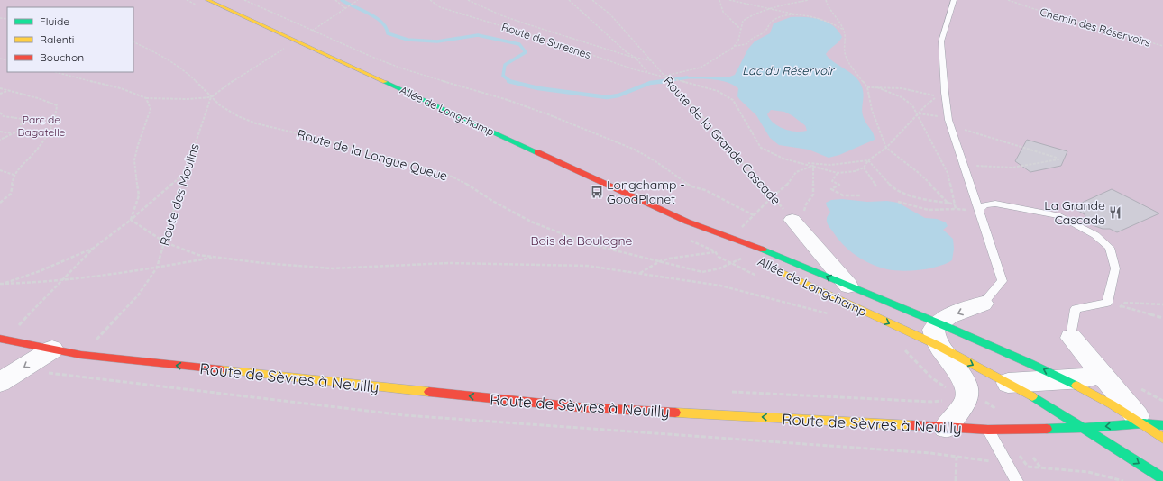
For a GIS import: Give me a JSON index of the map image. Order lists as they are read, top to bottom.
{
  "streets": {
    "main road": ["Allée de Longchamp", "Route de Sèvres à Neuilly"],
    "path": [
      "Chemin des Réservoirs",
      "Route de Suresnes",
      "Route de la Grande Cascade",
      "Route de la Longue Queue",
      "Route des Moulins"
    ]
  },
  "crossings": [
    ["Route de Suresnes", "Route de la Grande Cascade"],
    ["Allée de Longchamp", "Route de la Longue Queue"],
    ["Allée de Longchamp", "Route de Sèvres à Neuilly"],
    ["Route de la Longue Queue", "Route des Moulins"],
    ["Route des Moulins", "Route de Sèvres à Neuilly"]
  ],
  "one_way": ["Route de Sèvres à Neuilly"],
  "water": ["Lac du Réservoir"],
  "parks": ["Parc de Bagatelle", "Bois de Boulogne"],
  "places": {
    "bus stop": ["Longchamp - GoodPlanet"],
    "restaurant": ["La Grande Cascade"]
  },
  "legend": ["Fluide", "Ralenti", "Bouchon"]
}
